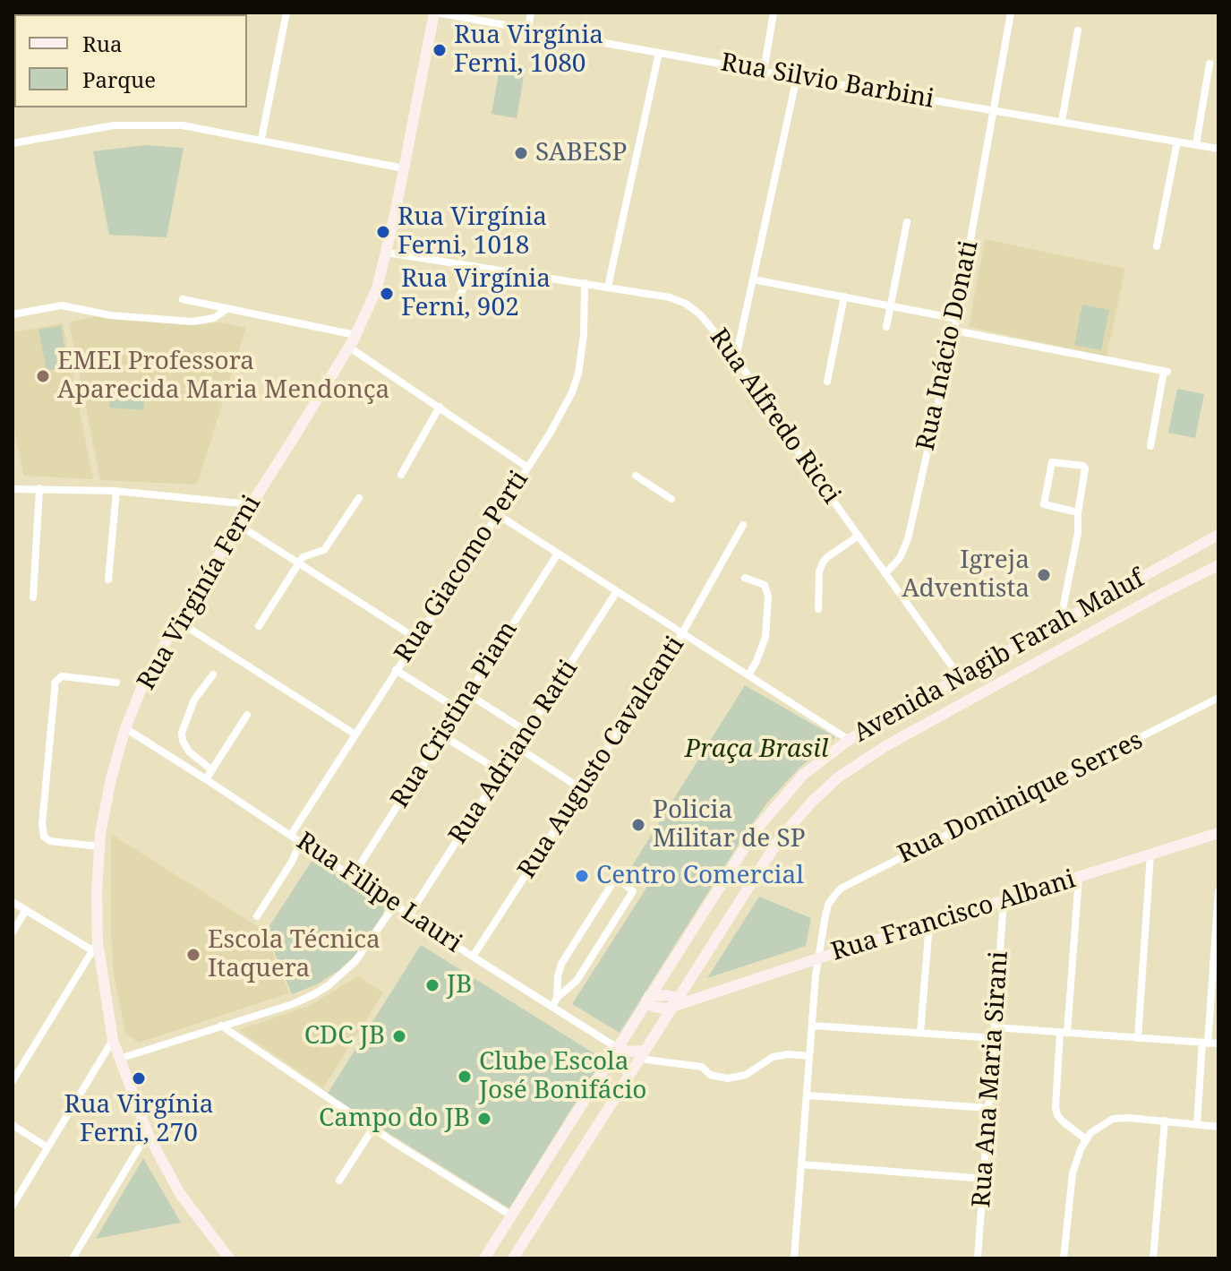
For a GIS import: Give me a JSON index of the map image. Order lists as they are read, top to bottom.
{
  "streets": {
    "main road": ["Rua Virginía Ferni", "Avenida Nagib Farah Maluf", "Rua Francisco Albani"],
    "street": [
      "Rua Silvio Barbini",
      "Rua Inácio Donati",
      "Rua Alfredo Ricci",
      "Rua Giacomo Perti",
      "Rua Cristina Piam",
      "Rua Adriano Ratti",
      "Rua Augusto Cavalcanti",
      "Rua Dominique Serres",
      "Rua Filipe Lauri",
      "Rua Ana Maria Sirani"
    ]
  },
  "crossings": [
    ["Rua Silvio Barbini", "Rua Inácio Donati"],
    ["Rua Silvio Barbini", "Rua Virginía Ferni"],
    ["Rua Inácio Donati", "Rua Alfredo Ricci"],
    ["Rua Alfredo Ricci", "Rua Giacomo Perti"],
    ["Rua Alfredo Ricci", "Rua Virginía Ferni"],
    ["Rua Alfredo Ricci", "Avenida Nagib Farah Maluf"],
    ["Rua Giacomo Perti", "Rua Filipe Lauri"],
    ["Rua Virginía Ferni", "Rua Filipe Lauri"],
    ["Avenida Nagib Farah Maluf", "Rua Filipe Lauri"],
    ["Avenida Nagib Farah Maluf", "Rua Francisco Albani"],
    ["Rua Cristina Piam", "Rua Filipe Lauri"],
    ["Rua Adriano Ratti", "Rua Filipe Lauri"],
    ["Rua Augusto Cavalcanti", "Rua Filipe Lauri"],
    ["Rua Dominique Serres", "Rua Francisco Albani"],
    ["Rua Francisco Albani", "Rua Ana Maria Sirani"]
  ],
  "parks": ["Praça Brasil"],
  "places": [
    "Rua Virgínia Ferni, 1080",
    "SABESP",
    "Rua Virgínia Ferni, 1018",
    "Rua Virgínia Ferni, 902",
    "EMEI Professora Aparecida Maria Mendonça",
    "Igreja Adventista",
    "Policia Militar de SP",
    "Centro Comercial",
    "Escola Técnica Itaquera",
    "JB",
    "CDC JB",
    "Clube Escola José Bonifácio",
    "Rua Virgínia Ferni, 270",
    "Campo do JB"
  ],
  "legend": ["Rua", "Parque"]
}
